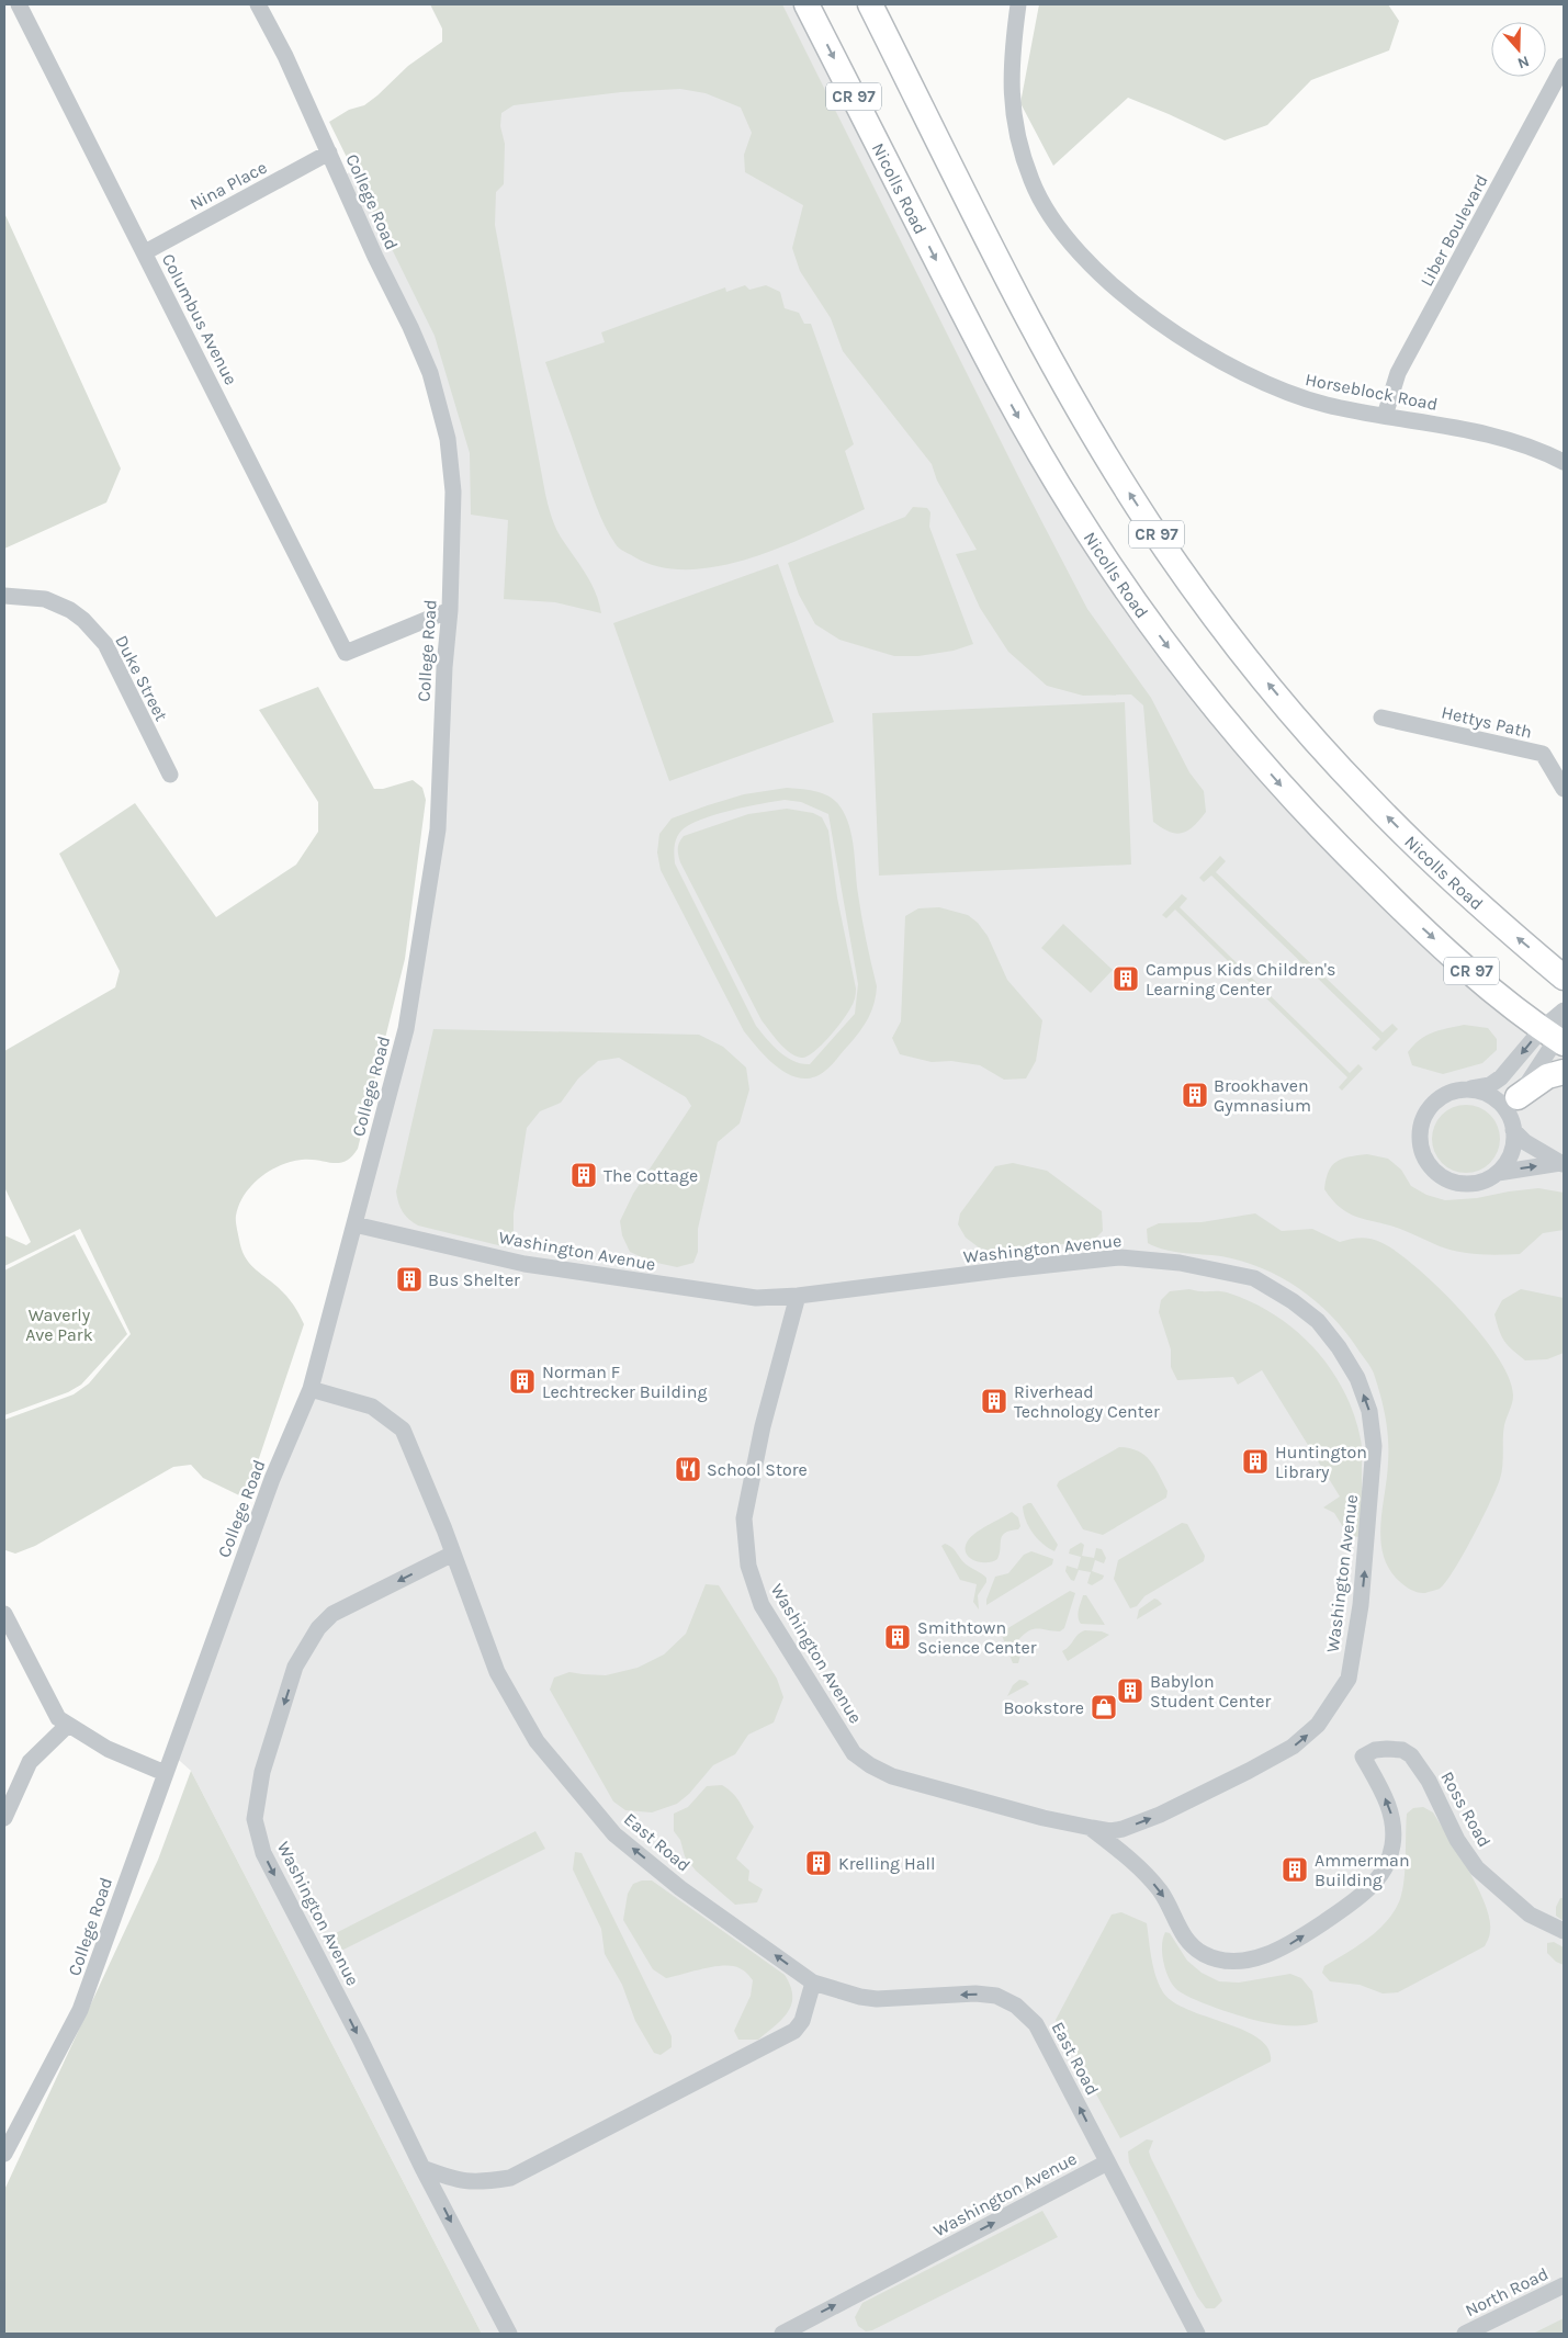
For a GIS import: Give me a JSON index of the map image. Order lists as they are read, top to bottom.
{
  "streets": {
    "highway": ["CR 97", "Nicolls Road"],
    "street": [
      "Nina Place",
      "College Road",
      "Liber Boulevard",
      "Columbus Avenue",
      "Horseblock Road",
      "Duke Street",
      "Hettys Path",
      "Washington Avenue",
      "Ross Road",
      "East Road",
      "North Road"
    ]
  },
  "crossings": [
    ["Nina Place", "College Road"],
    ["Nina Place", "Columbus Avenue"],
    ["College Road", "Columbus Avenue"],
    ["College Road", "Washington Avenue"],
    ["College Road", "East Road"],
    ["Liber Boulevard", "Horseblock Road"],
    ["Washington Avenue", "Ross Road"],
    ["Washington Avenue", "East Road"]
  ],
  "one_way": ["East Road"],
  "parks": ["Waverly Ave Park"],
  "places": {
    "building": [
      "Campus Kids Children's Learning Center",
      "Brookhaven Gymnasium",
      "The Cottage",
      "Bus Shelter",
      "Norman F Lechtrecker Building",
      "Riverhead Technology Center",
      "Huntington Library",
      "Smithtown Science Center",
      "Babylon Student Center",
      "Krelling Hall",
      "Ammerman Building"
    ],
    "restaurant": ["School Store"],
    "shop": ["Bookstore"]
  },
  "north": "bottom"
}
